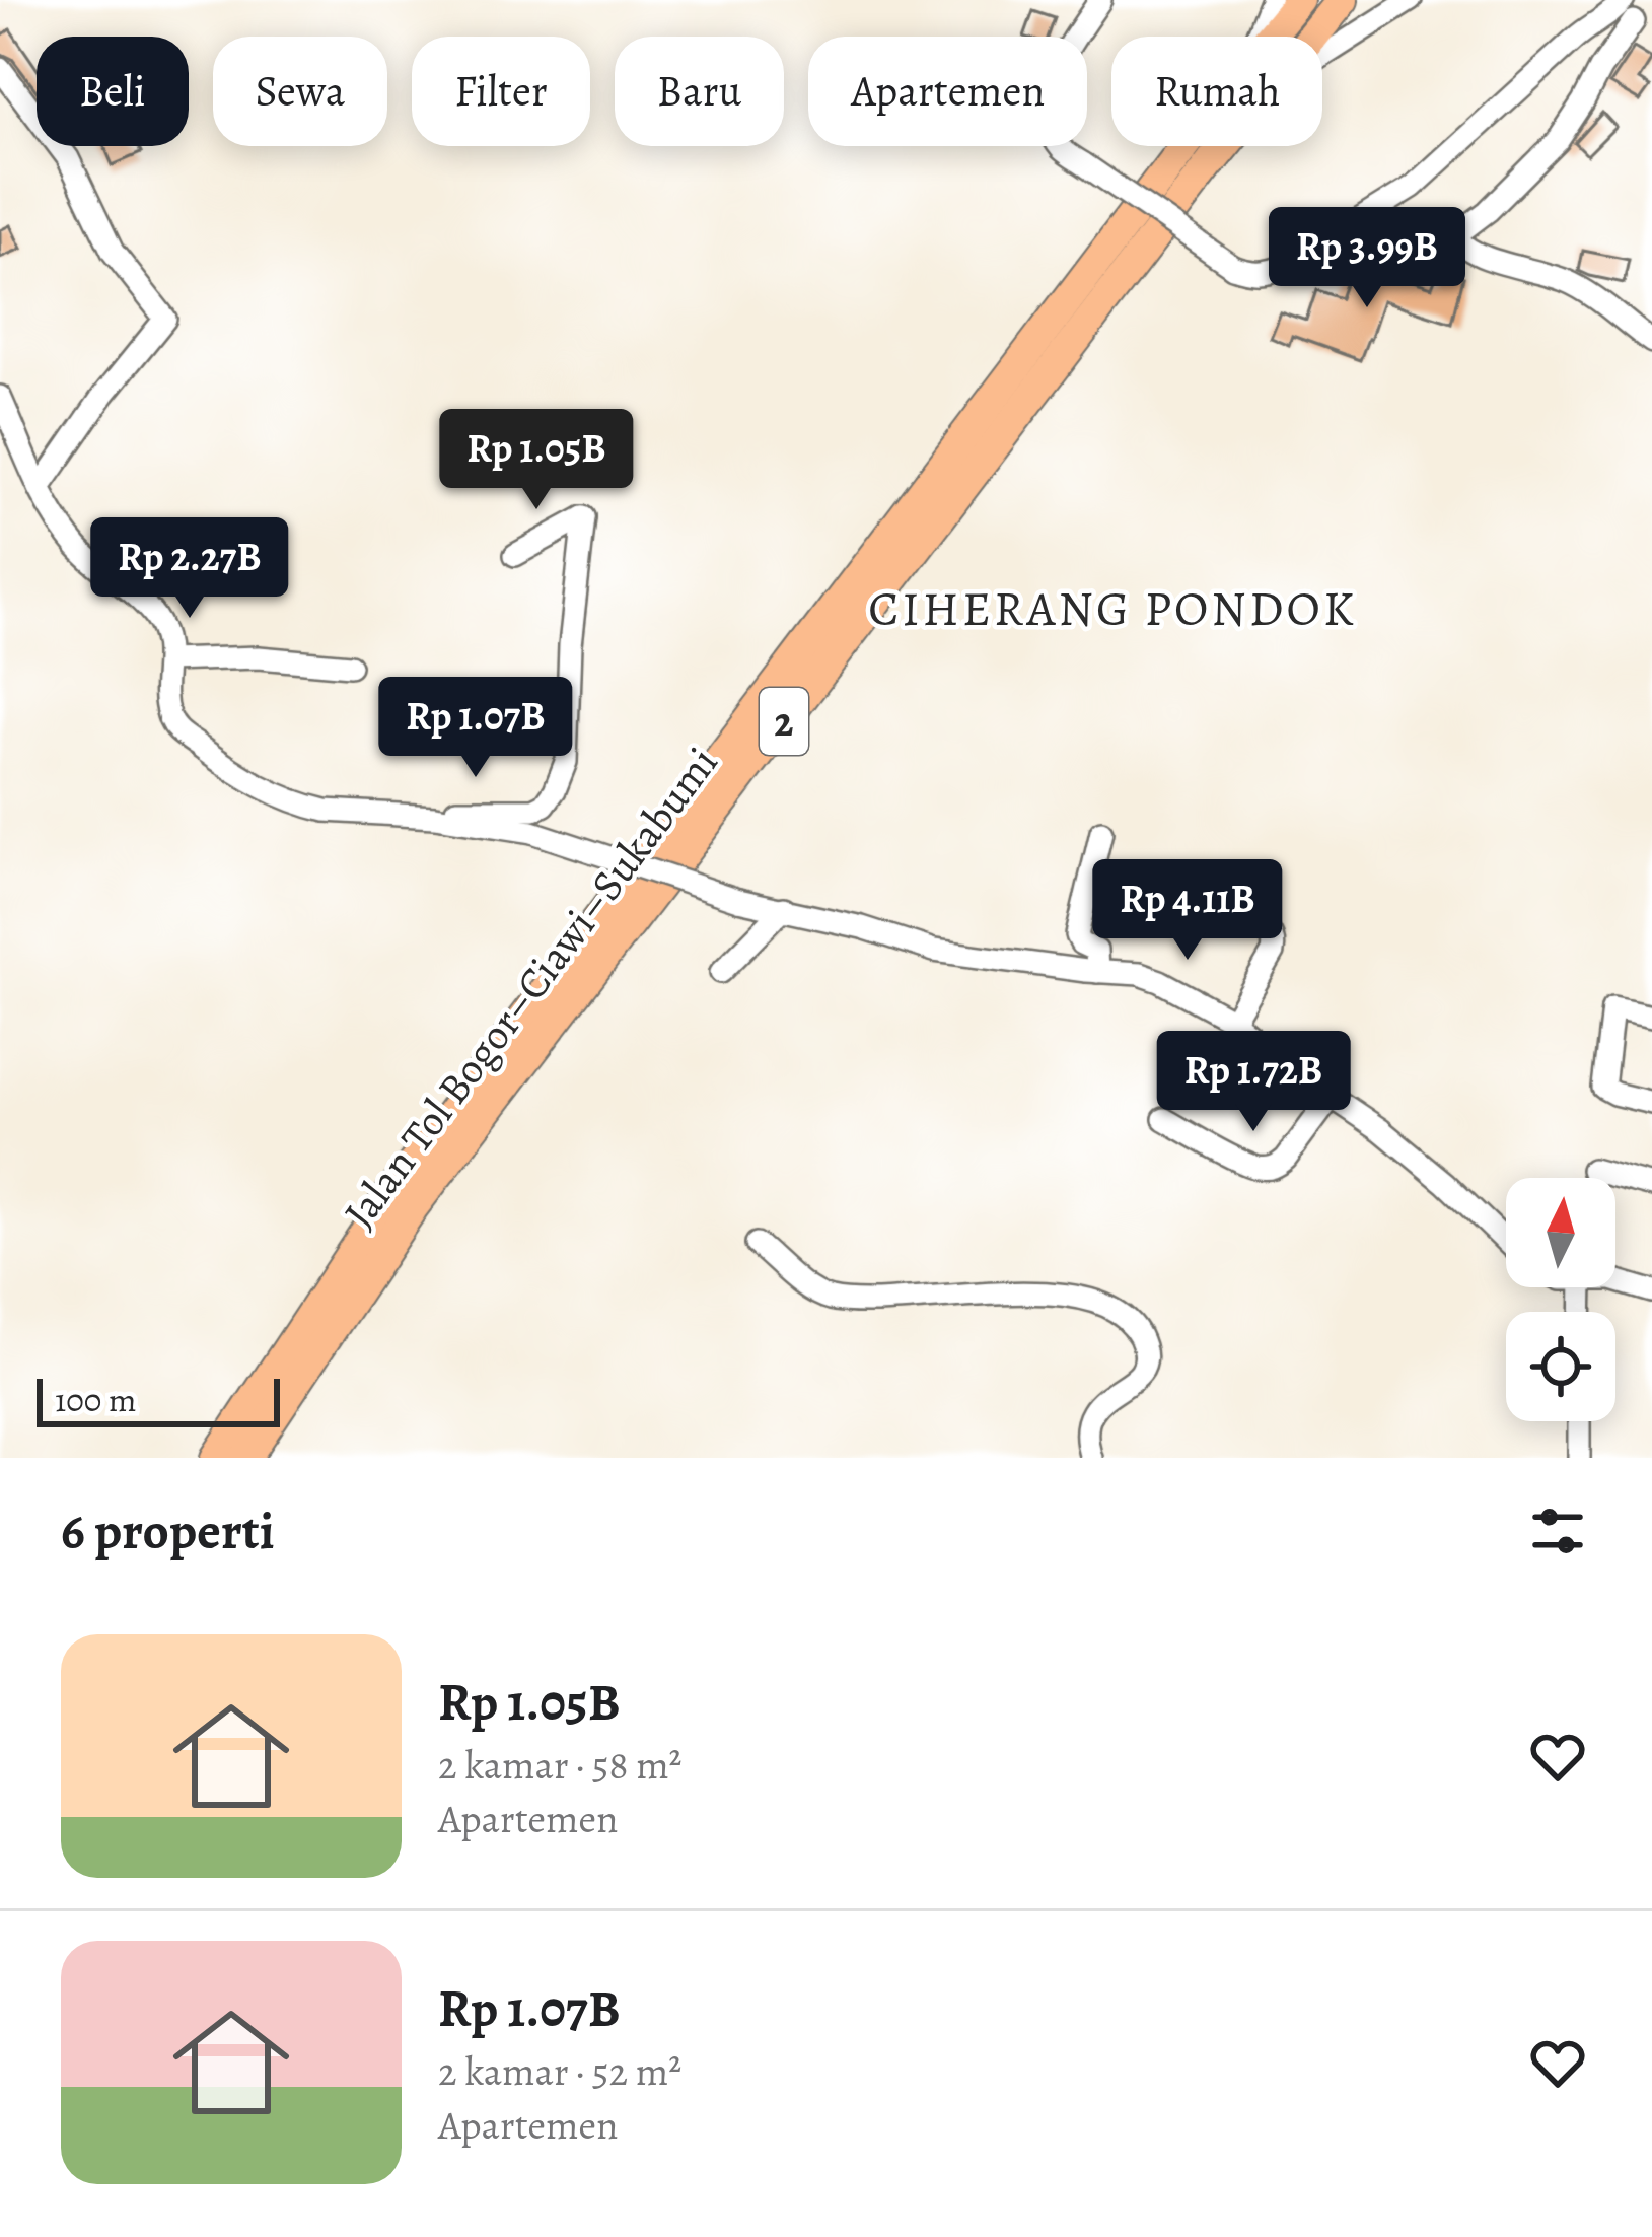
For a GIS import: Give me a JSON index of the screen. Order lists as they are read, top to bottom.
{
  "streets": {
    "highway": ["2", "Jalan Tol Bogor–Ciawi–Sukabumi"]
  },
  "districts": ["CIHERANG PONDOK"],
  "scale_bar": "100 m",
  "north": "top",
  "page": {
    "chip": [
      "Beli",
      "Sewa",
      "Filter",
      "Baru",
      "Apartemen",
      "Rumah"
    ],
    "price": [
      "Rp 3.99B",
      "Rp 1.05B",
      "Rp 2.27B",
      "Rp 1.07B",
      "Rp 4.11B",
      "Rp 1.72B"
    ],
    "scale": "100 m",
    "heading": "6 properti",
    "list": [
      {
        "name": "Rp 1.05B",
        "note": "2 kamar · 58 m² · Apartemen"
      },
      {
        "name": "Rp 1.07B",
        "note": "2 kamar · 52 m² · Apartemen"
      }
    ]
  }
}
